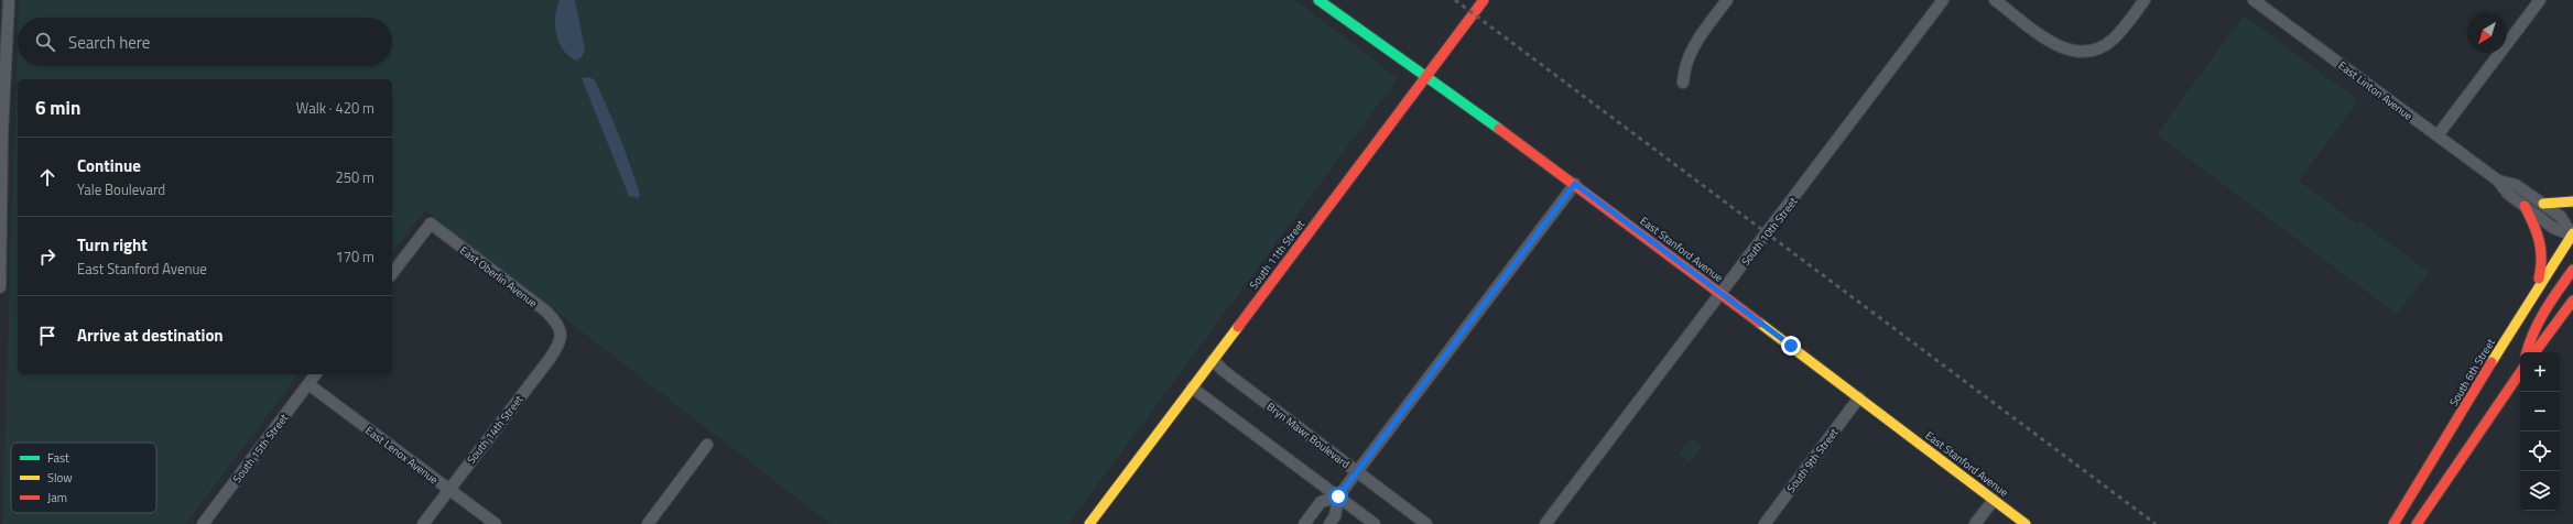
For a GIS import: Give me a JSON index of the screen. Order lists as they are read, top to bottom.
{
  "streets": {
    "main road": ["East Stanford Avenue", "South 11th Street", "South 6th Street"],
    "street": [
      "East Linton Avenue",
      "South 10th Street",
      "East Oberlin Avenue",
      "South 14th Street",
      "Bryn Mawr Boulevard",
      "South 15th Street",
      "East Lenox Avenue",
      "South 9th Street"
    ]
  },
  "crossings": [
    ["East Linton Avenue", "South 6th Street"],
    ["South 10th Street", "East Stanford Avenue"],
    ["East Stanford Avenue", "South 11th Street"],
    ["East Stanford Avenue", "South 9th Street"],
    ["South 11th Street", "Bryn Mawr Boulevard"],
    ["East Oberlin Avenue", "South 14th Street"],
    ["South 14th Street", "East Lenox Avenue"],
    ["South 15th Street", "East Lenox Avenue"]
  ],
  "legend": ["Fast", "Slow", "Jam"],
  "north": "bottom left",
  "page": {
    "search": "Search here",
    "heading": ["6 min", "Walk · 420 m"],
    "list": [
      ["Continue", "Yale Boulevard", "250 m"],
      ["Turn right", "East Stanford Avenue", "170 m"],
      "Arrive at destination"
    ],
    "map_buttons": ["+", "−"]
  }
}
